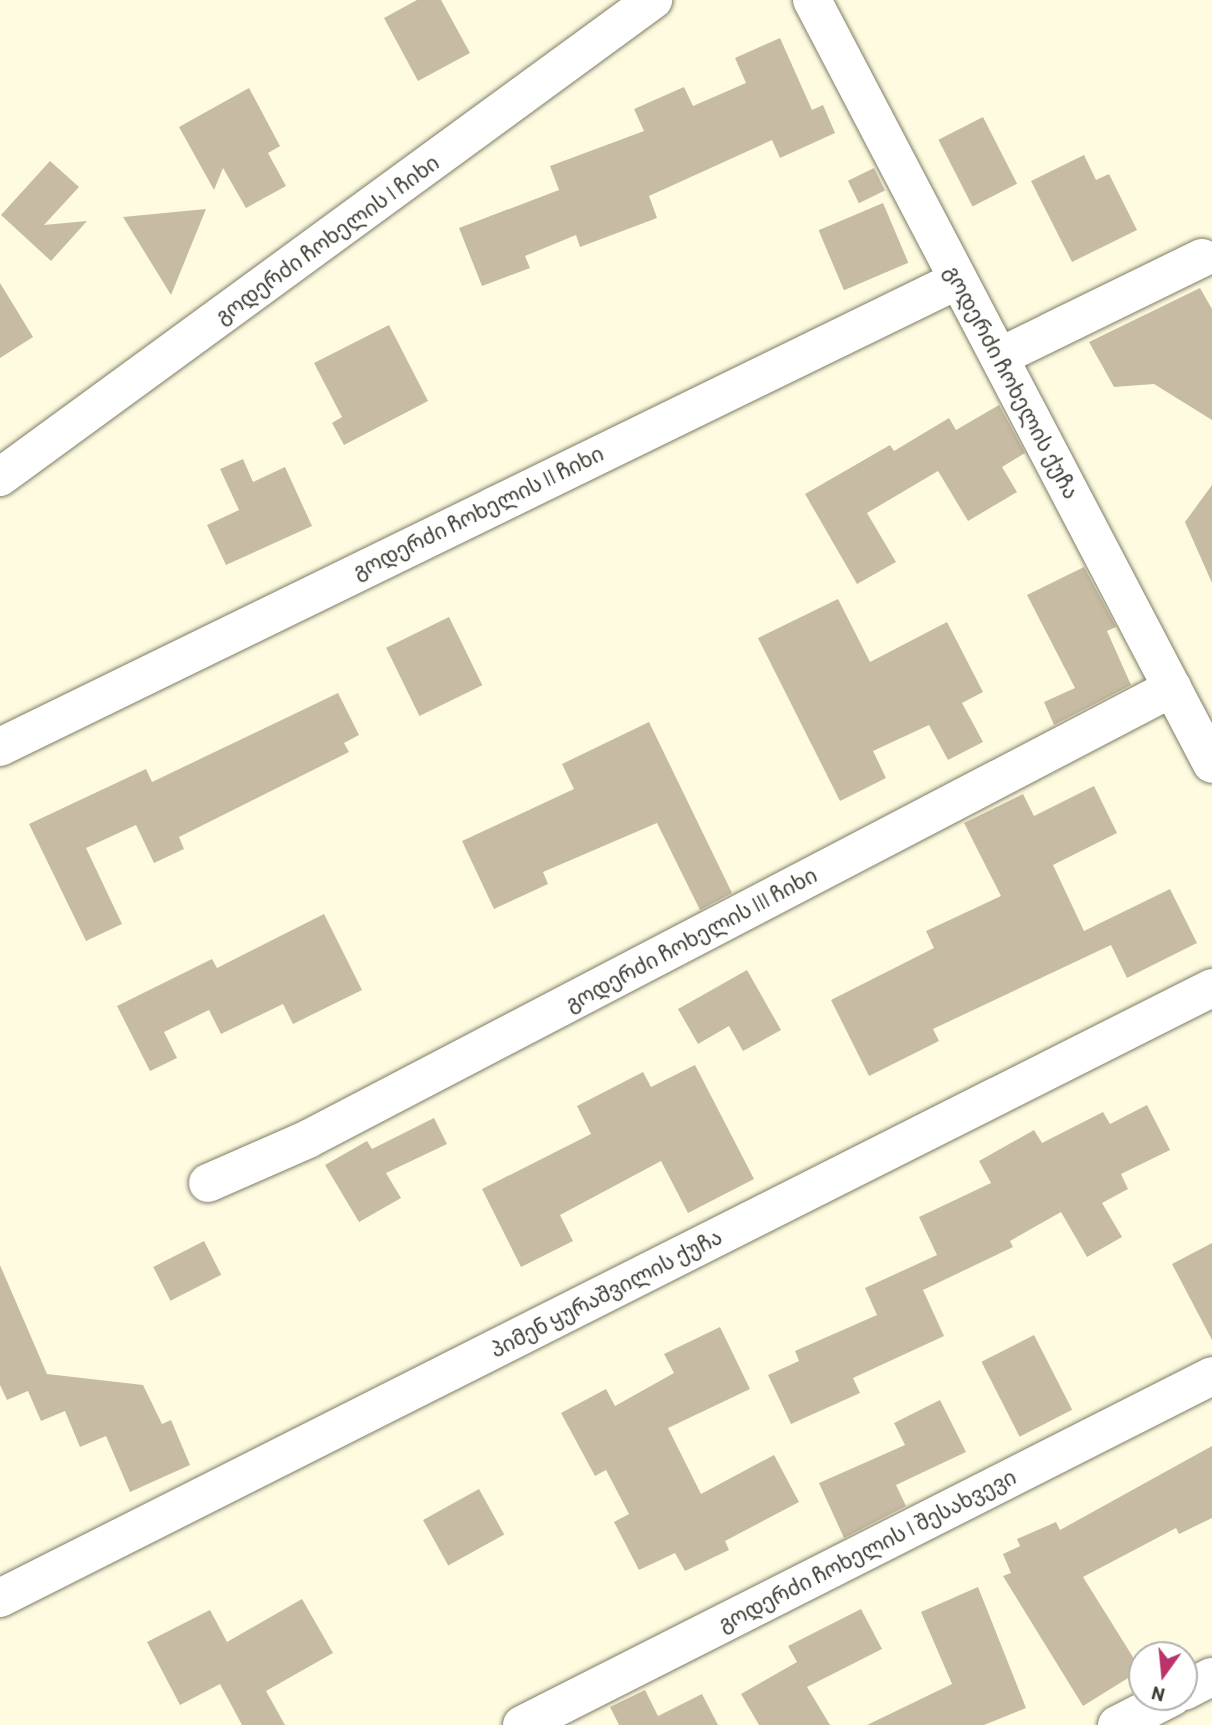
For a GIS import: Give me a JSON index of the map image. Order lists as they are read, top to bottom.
{
  "streets": {
    "street": [
      "გოდერძი ჩოხელის I ჩიხი",
      "გოდერძი ჩოხელის ქუჩა",
      "გოდერძი ჩოხელის II ჩიხი",
      "გოდერძი ჩოხელის III ჩიხი",
      "პიმენ ყურაშვილის ქუჩა",
      "გოდერძი ჩოხელის I შესახვევი"
    ]
  },
  "crossings": [
    ["გოდერძი ჩოხელის ქუჩა", "გოდერძი ჩოხელის II ჩიხი"],
    ["გოდერძი ჩოხელის ქუჩა", "გოდერძი ჩოხელის III ჩიხი"]
  ],
  "north": "bottom"
}
